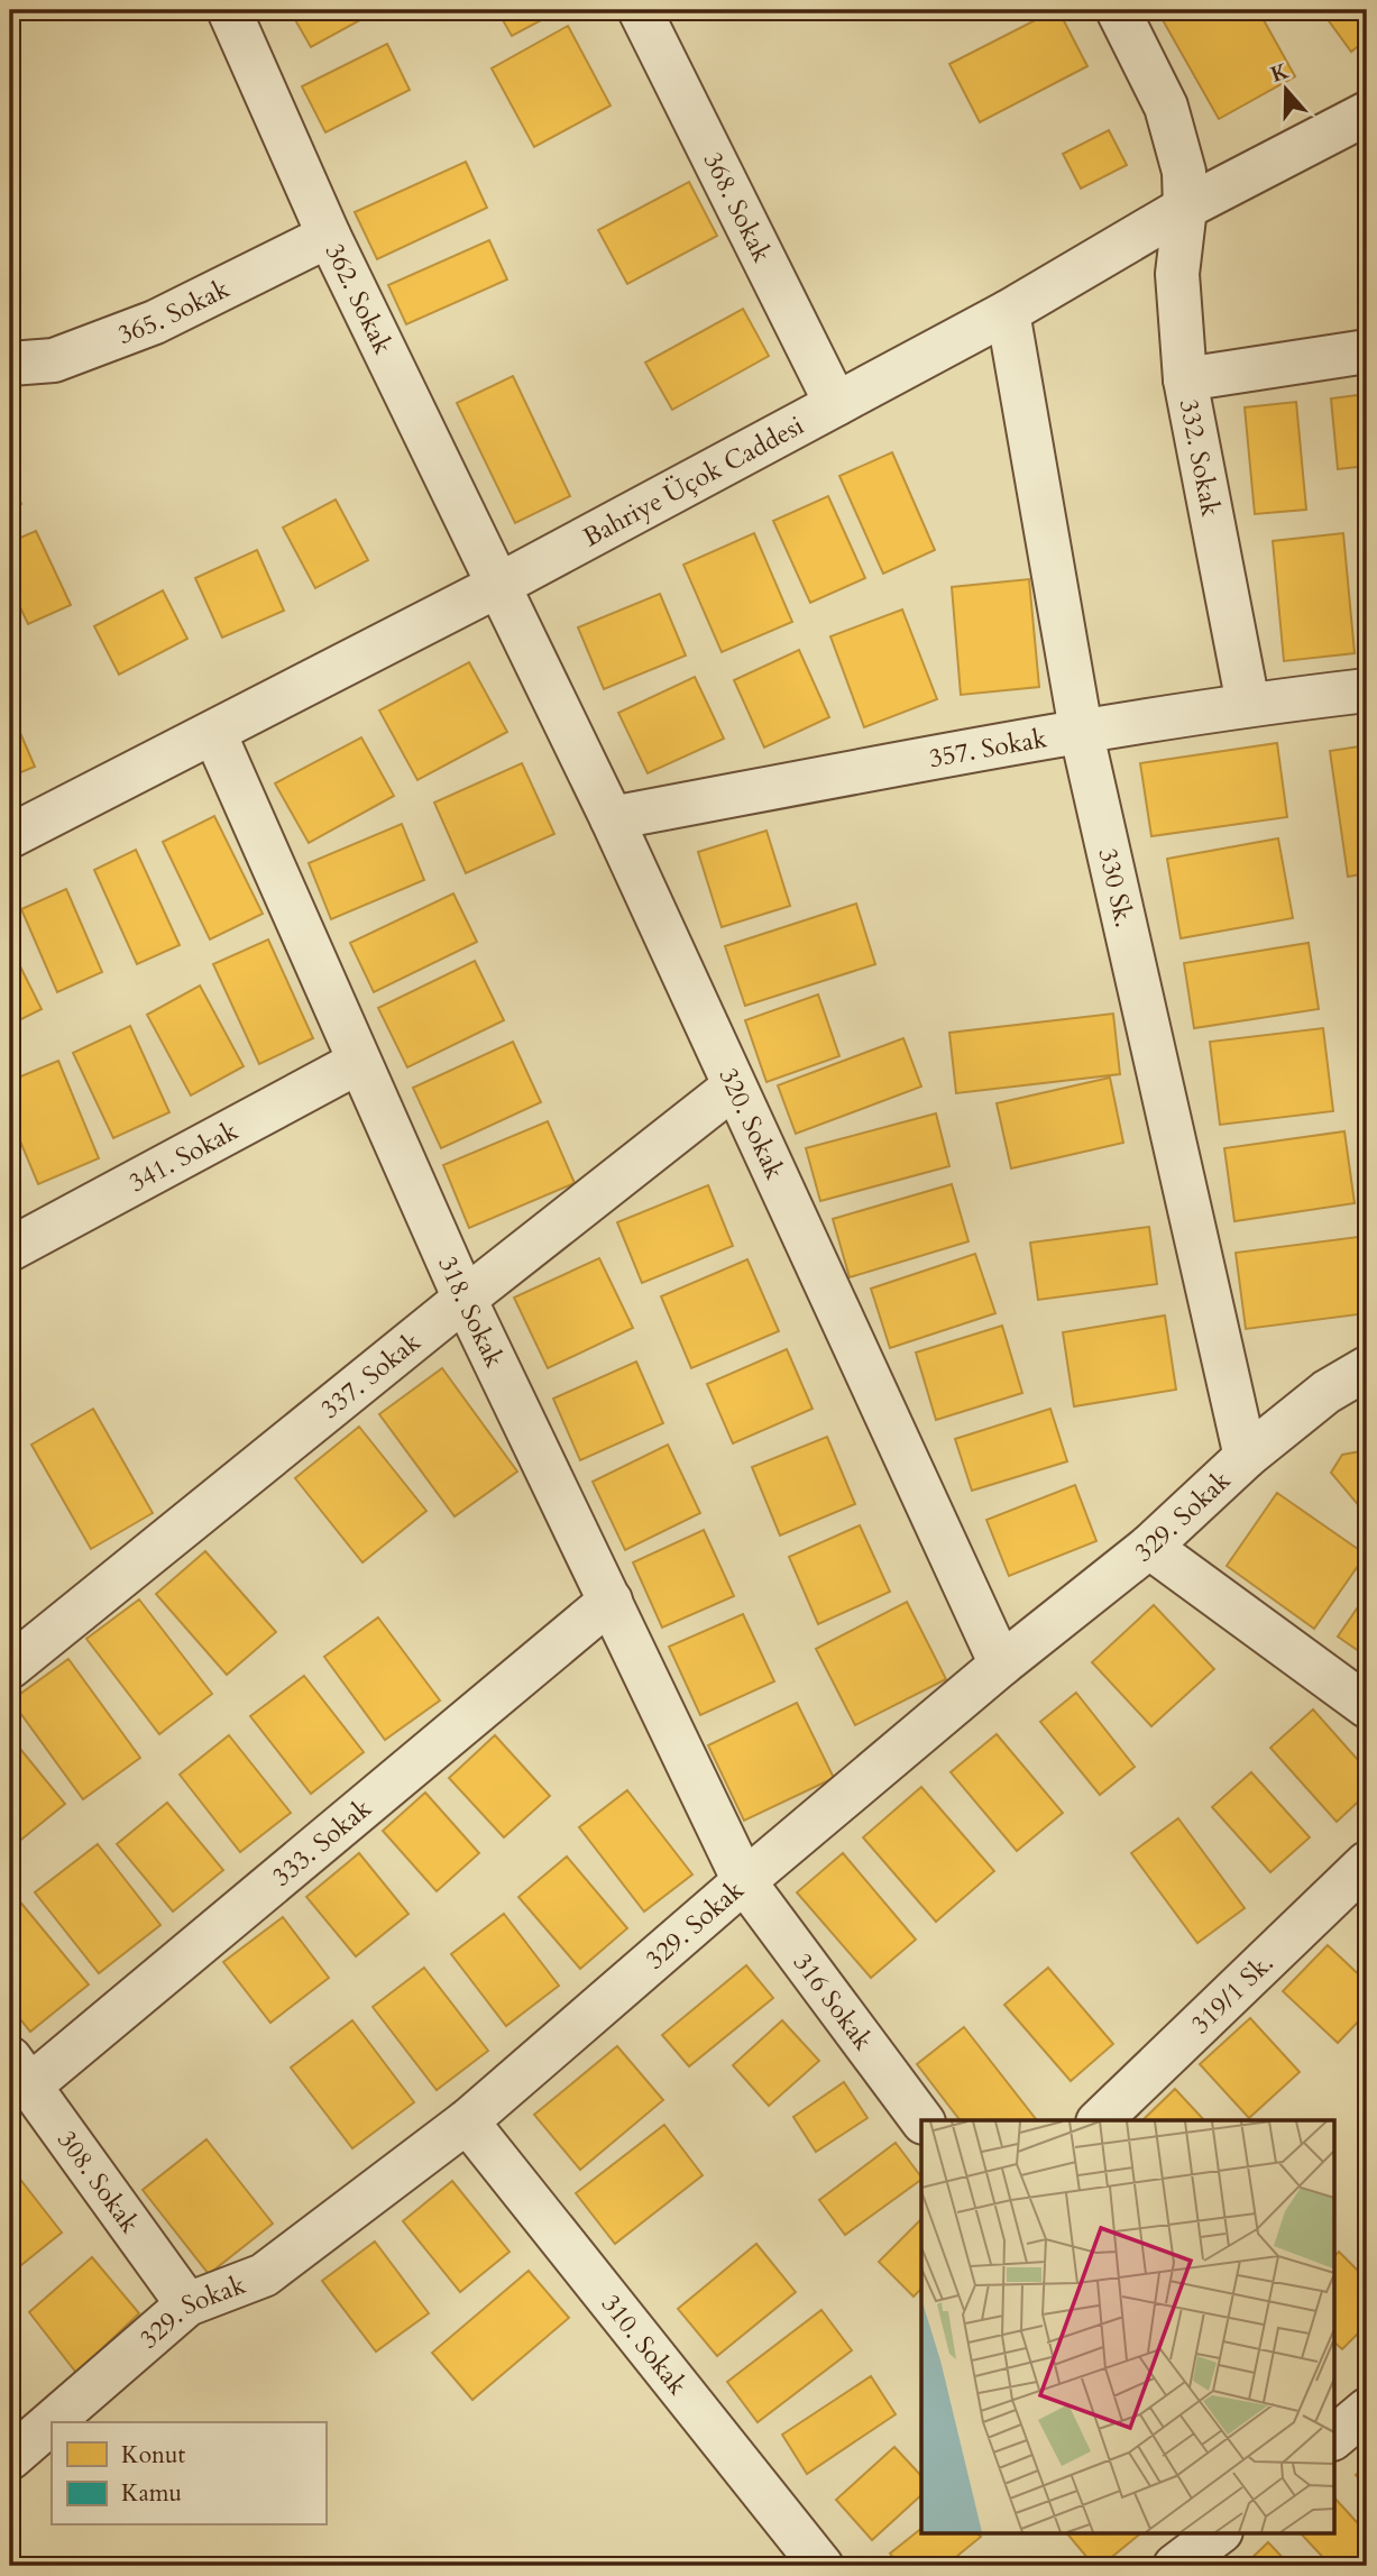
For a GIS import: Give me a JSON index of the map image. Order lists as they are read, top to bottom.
{
  "streets": {
    "street": [
      "368. Sokak",
      "362. Sokak",
      "365. Sokak",
      "332. Sokak",
      "Bahriye Üçok Caddesi",
      "357. Sokak",
      "330 Sk.",
      "320. Sokak",
      "341. Sokak",
      "318. Sokak",
      "337. Sokak",
      "329. Sokak",
      "333. Sokak",
      "319/1 Sk.",
      "316 Sokak",
      "308. Sokak",
      "310. Sokak"
    ]
  },
  "crossings": [
    ["368. Sokak", "Bahriye Üçok Caddesi"],
    ["362. Sokak", "365. Sokak"],
    ["362. Sokak", "Bahriye Üçok Caddesi"],
    ["362. Sokak", "320. Sokak"],
    ["332. Sokak", "Bahriye Üçok Caddesi"],
    ["332. Sokak", "357. Sokak"],
    ["Bahriye Üçok Caddesi", "330 Sk."],
    ["Bahriye Üçok Caddesi", "320. Sokak"],
    ["Bahriye Üçok Caddesi", "318. Sokak"],
    ["357. Sokak", "330 Sk."],
    ["357. Sokak", "320. Sokak"],
    ["330 Sk.", "329. Sokak"],
    ["320. Sokak", "337. Sokak"],
    ["320. Sokak", "329. Sokak"],
    ["341. Sokak", "318. Sokak"],
    ["318. Sokak", "337. Sokak"],
    ["318. Sokak", "329. Sokak"],
    ["318. Sokak", "333. Sokak"],
    ["318. Sokak", "316 Sokak"],
    ["329. Sokak", "316 Sokak"],
    ["329. Sokak", "308. Sokak"],
    ["329. Sokak", "310. Sokak"],
    ["333. Sokak", "308. Sokak"]
  ],
  "legend": ["Konut", "Kamu"],
  "north": "top"
}
